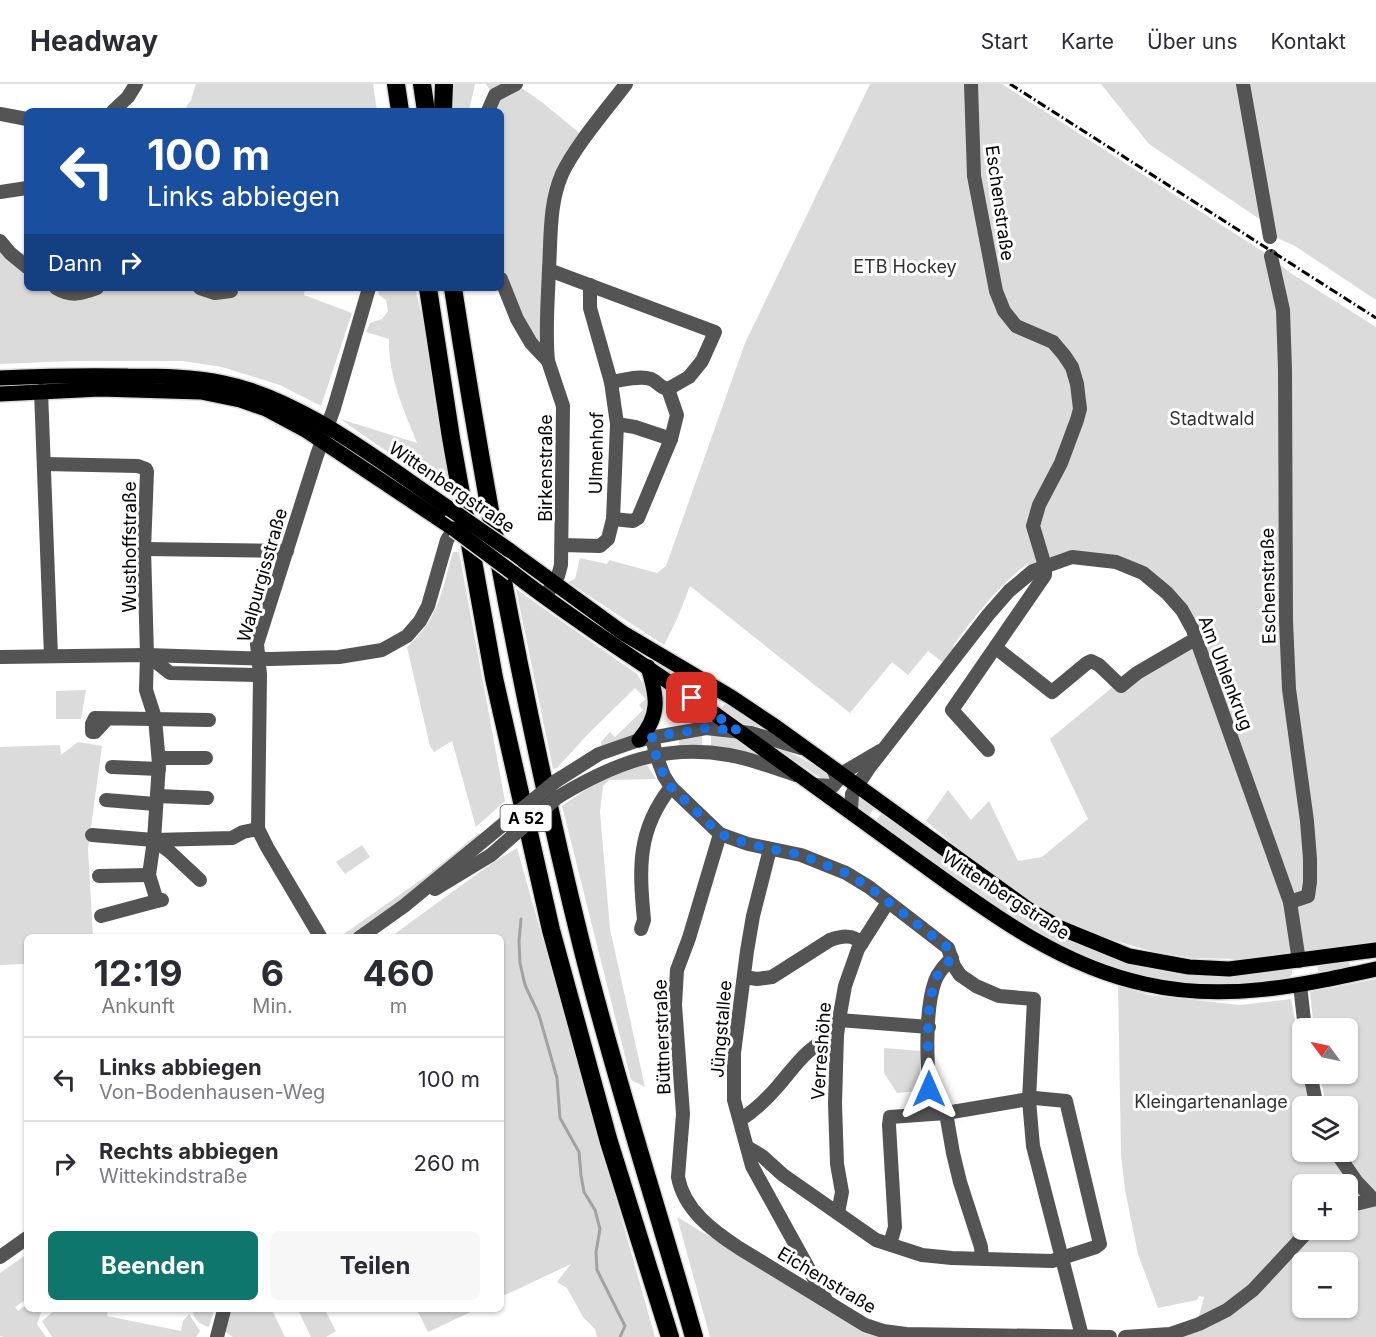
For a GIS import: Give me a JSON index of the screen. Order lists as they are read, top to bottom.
{
  "streets": {
    "highway": ["A 52"],
    "main road": ["Wittenbergstraße"],
    "street": [
      "Eschenstraße",
      "Ulmenhof",
      "Birkenstraße",
      "Wusthoffstraße",
      "Walpurgisstraße",
      "Am Uhlenkrug",
      "Jüngstallee",
      "Büttnerstraße",
      "Verreshöhe",
      "Eichenstraße"
    ]
  },
  "crossings": [
    ["Eschenstraße", "Am Uhlenkrug"],
    ["Ulmenhof", "Birkenstraße"],
    ["Birkenstraße", "Wittenbergstraße"],
    ["Wittenbergstraße", "Walpurgisstraße"],
    ["Wittenbergstraße", "Am Uhlenkrug"],
    ["Jüngstallee", "Eichenstraße"],
    ["Büttnerstraße", "Eichenstraße"]
  ],
  "parks": ["ETB Hockey", "Stadtwald", "Kleingartenanlage"],
  "north": "top left",
  "page": {
    "header": "Headway",
    "nav": [
      "Start",
      "Karte",
      "Über uns",
      "Kontakt"
    ],
    "turn": ["100 m", "Links abbiegen"],
    "then": "Dann",
    "eta": [
      "12:19",
      "Ankunft",
      "6",
      "Min.",
      "460",
      "m"
    ],
    "map_buttons": ["+", "−"],
    "list": [
      {
        "name": "Links abbiegen",
        "note": "Von-Bodenhausen-Weg",
        "value": "100 m"
      },
      {
        "name": "Rechts abbiegen",
        "note": "Wittekindstraße",
        "value": "260 m"
      }
    ],
    "buttons": ["Beenden", "Teilen"]
  }
}
